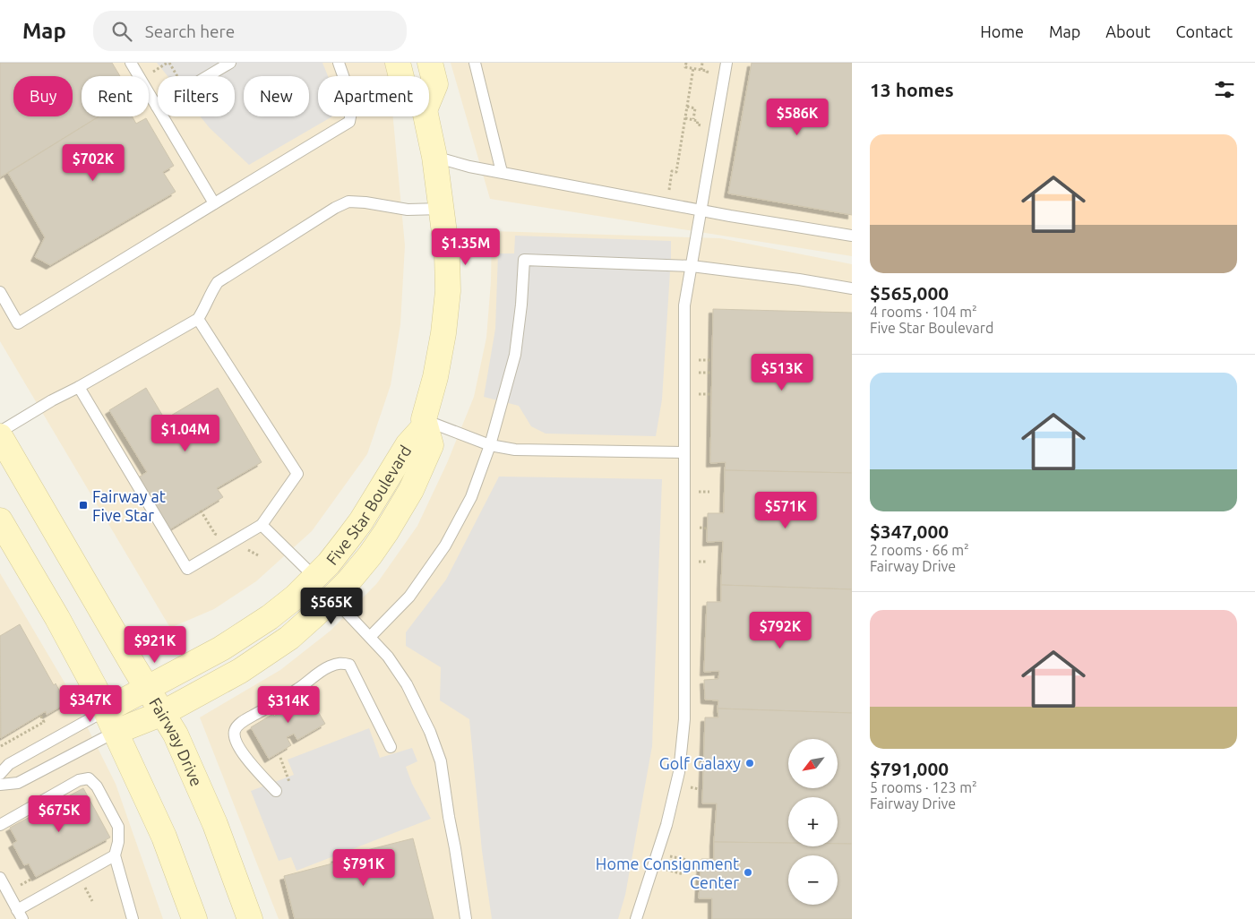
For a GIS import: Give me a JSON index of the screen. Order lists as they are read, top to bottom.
{
  "streets": {
    "street": ["Five Star Boulevard", "Fairway Drive"]
  },
  "crossings": [
    ["Five Star Boulevard", "Fairway Drive"]
  ],
  "places": {
    "transit": ["Fairway at Five Star"],
    "other": ["Golf Galaxy", "Home Consignment Center"]
  },
  "north": "bottom left",
  "page": {
    "header": "Map",
    "search": "Search here",
    "nav": [
      "Home",
      "Map",
      "About",
      "Contact"
    ],
    "heading": "13 homes",
    "chip": [
      "Buy",
      "Rent",
      "Filters",
      "New",
      "Apartment"
    ],
    "price": [
      "$586K",
      "$702K",
      "$1.35M",
      "$513K",
      "$1.04M",
      "$571K",
      "$565K",
      "$792K",
      "$921K",
      "$347K",
      "$314K",
      "$675K",
      "$791K"
    ],
    "list": [
      {
        "name": "$565,000",
        "note": "4 rooms · 104 m² · Five Star Boulevard"
      },
      {
        "name": "$347,000",
        "note": "2 rooms · 66 m² · Fairway Drive"
      },
      {
        "name": "$791,000",
        "note": "5 rooms · 123 m² · Fairway Drive"
      }
    ],
    "map_buttons": ["+", "−"]
  }
}
